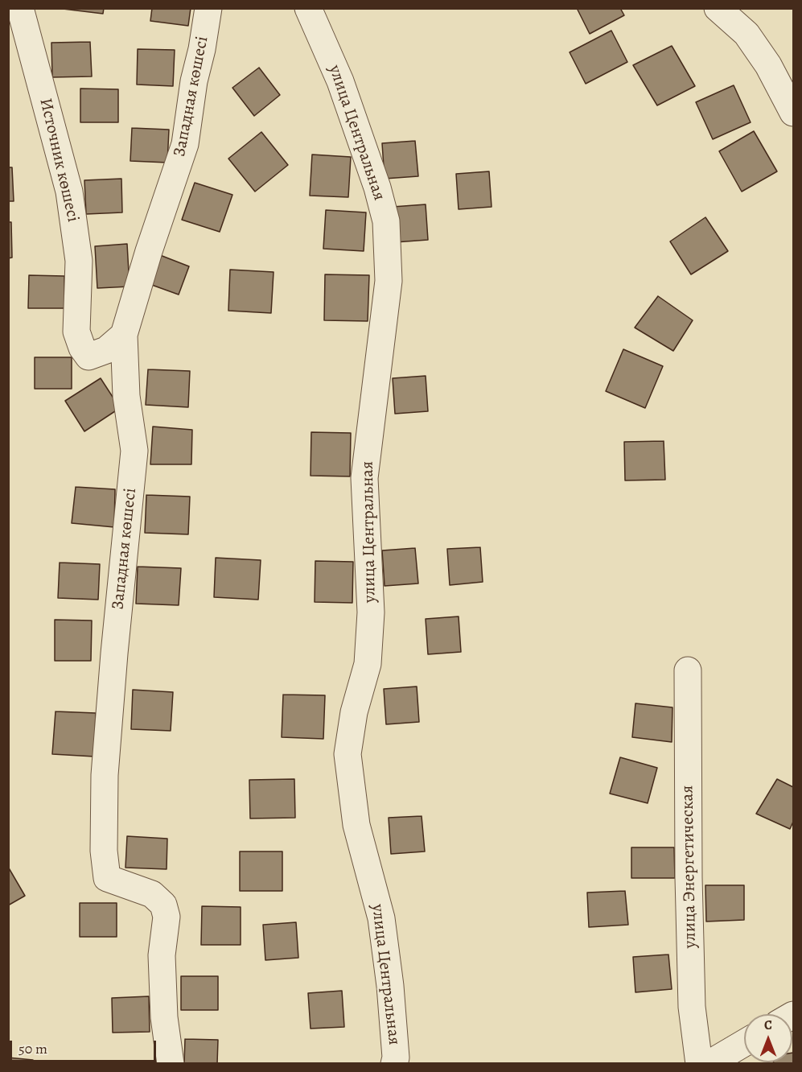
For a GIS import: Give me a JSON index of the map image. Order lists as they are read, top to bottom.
{
  "streets": {
    "street": [
      "Западная көшесі",
      "улица Центральная",
      "Источник көшесі",
      "улица Энергетическая"
    ]
  },
  "crossings": [
    ["Западная көшесі", "Источник көшесі"]
  ],
  "scale_bar": "50 m",
  "north": "top"
}
